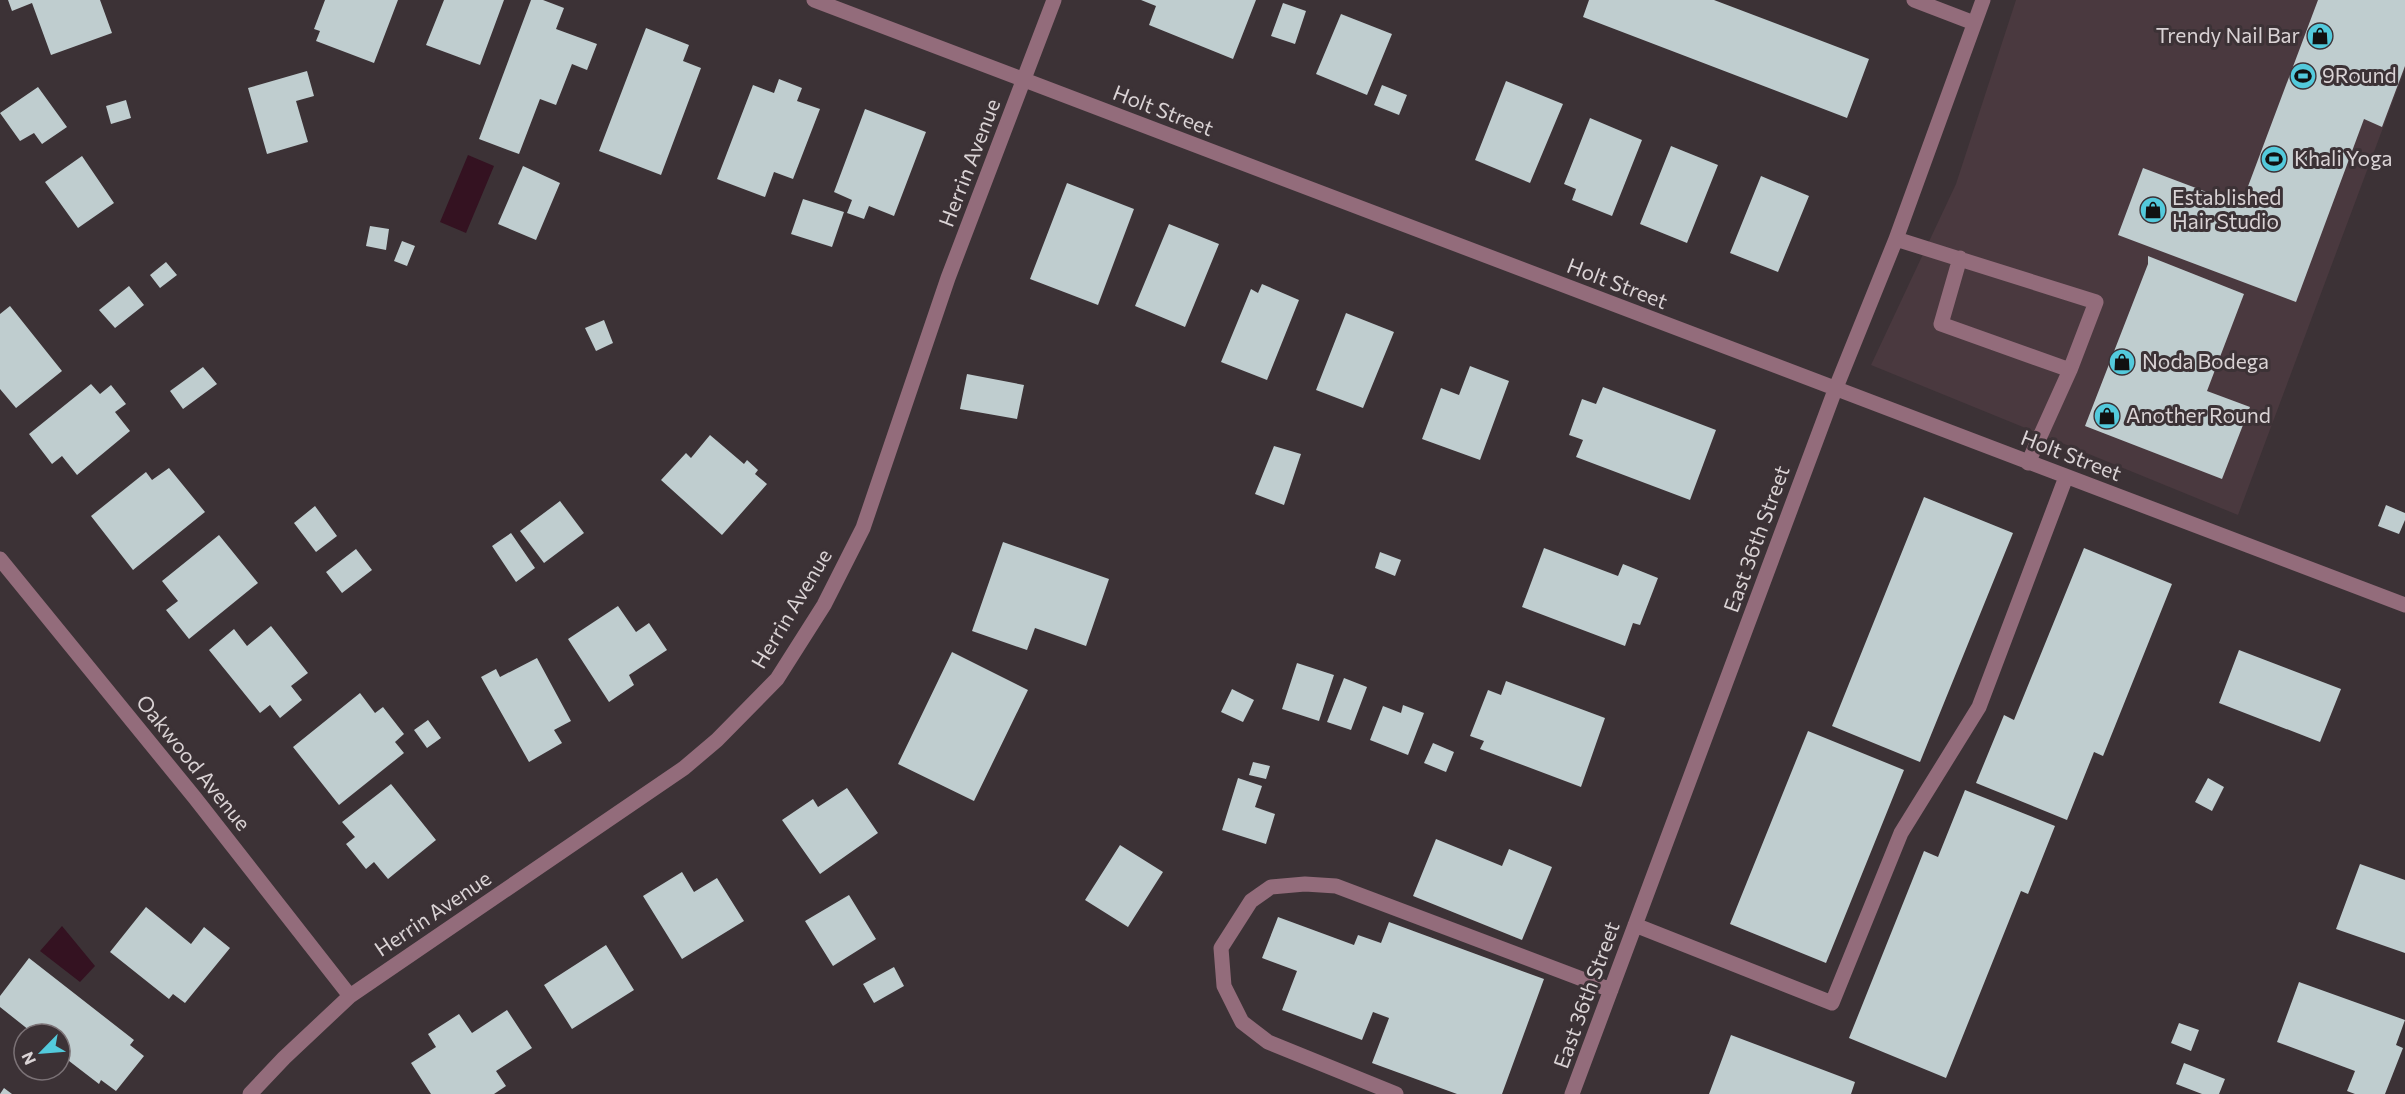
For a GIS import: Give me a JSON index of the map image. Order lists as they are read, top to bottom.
{
  "streets": {
    "street": [
      "Holt Street",
      "Herrin Avenue",
      "East 36th Street",
      "Oakwood Avenue"
    ]
  },
  "crossings": [
    ["Holt Street", "Herrin Avenue"],
    ["Holt Street", "East 36th Street"],
    ["Herrin Avenue", "Oakwood Avenue"]
  ],
  "places": {
    "shop": [
      "Trendy Nail Bar",
      "Established Hair Studio",
      "Noda Bodega",
      "Another Round"
    ],
    "sports": ["9Round", "Khali Yoga"]
  },
  "north": "bottom left"
}
